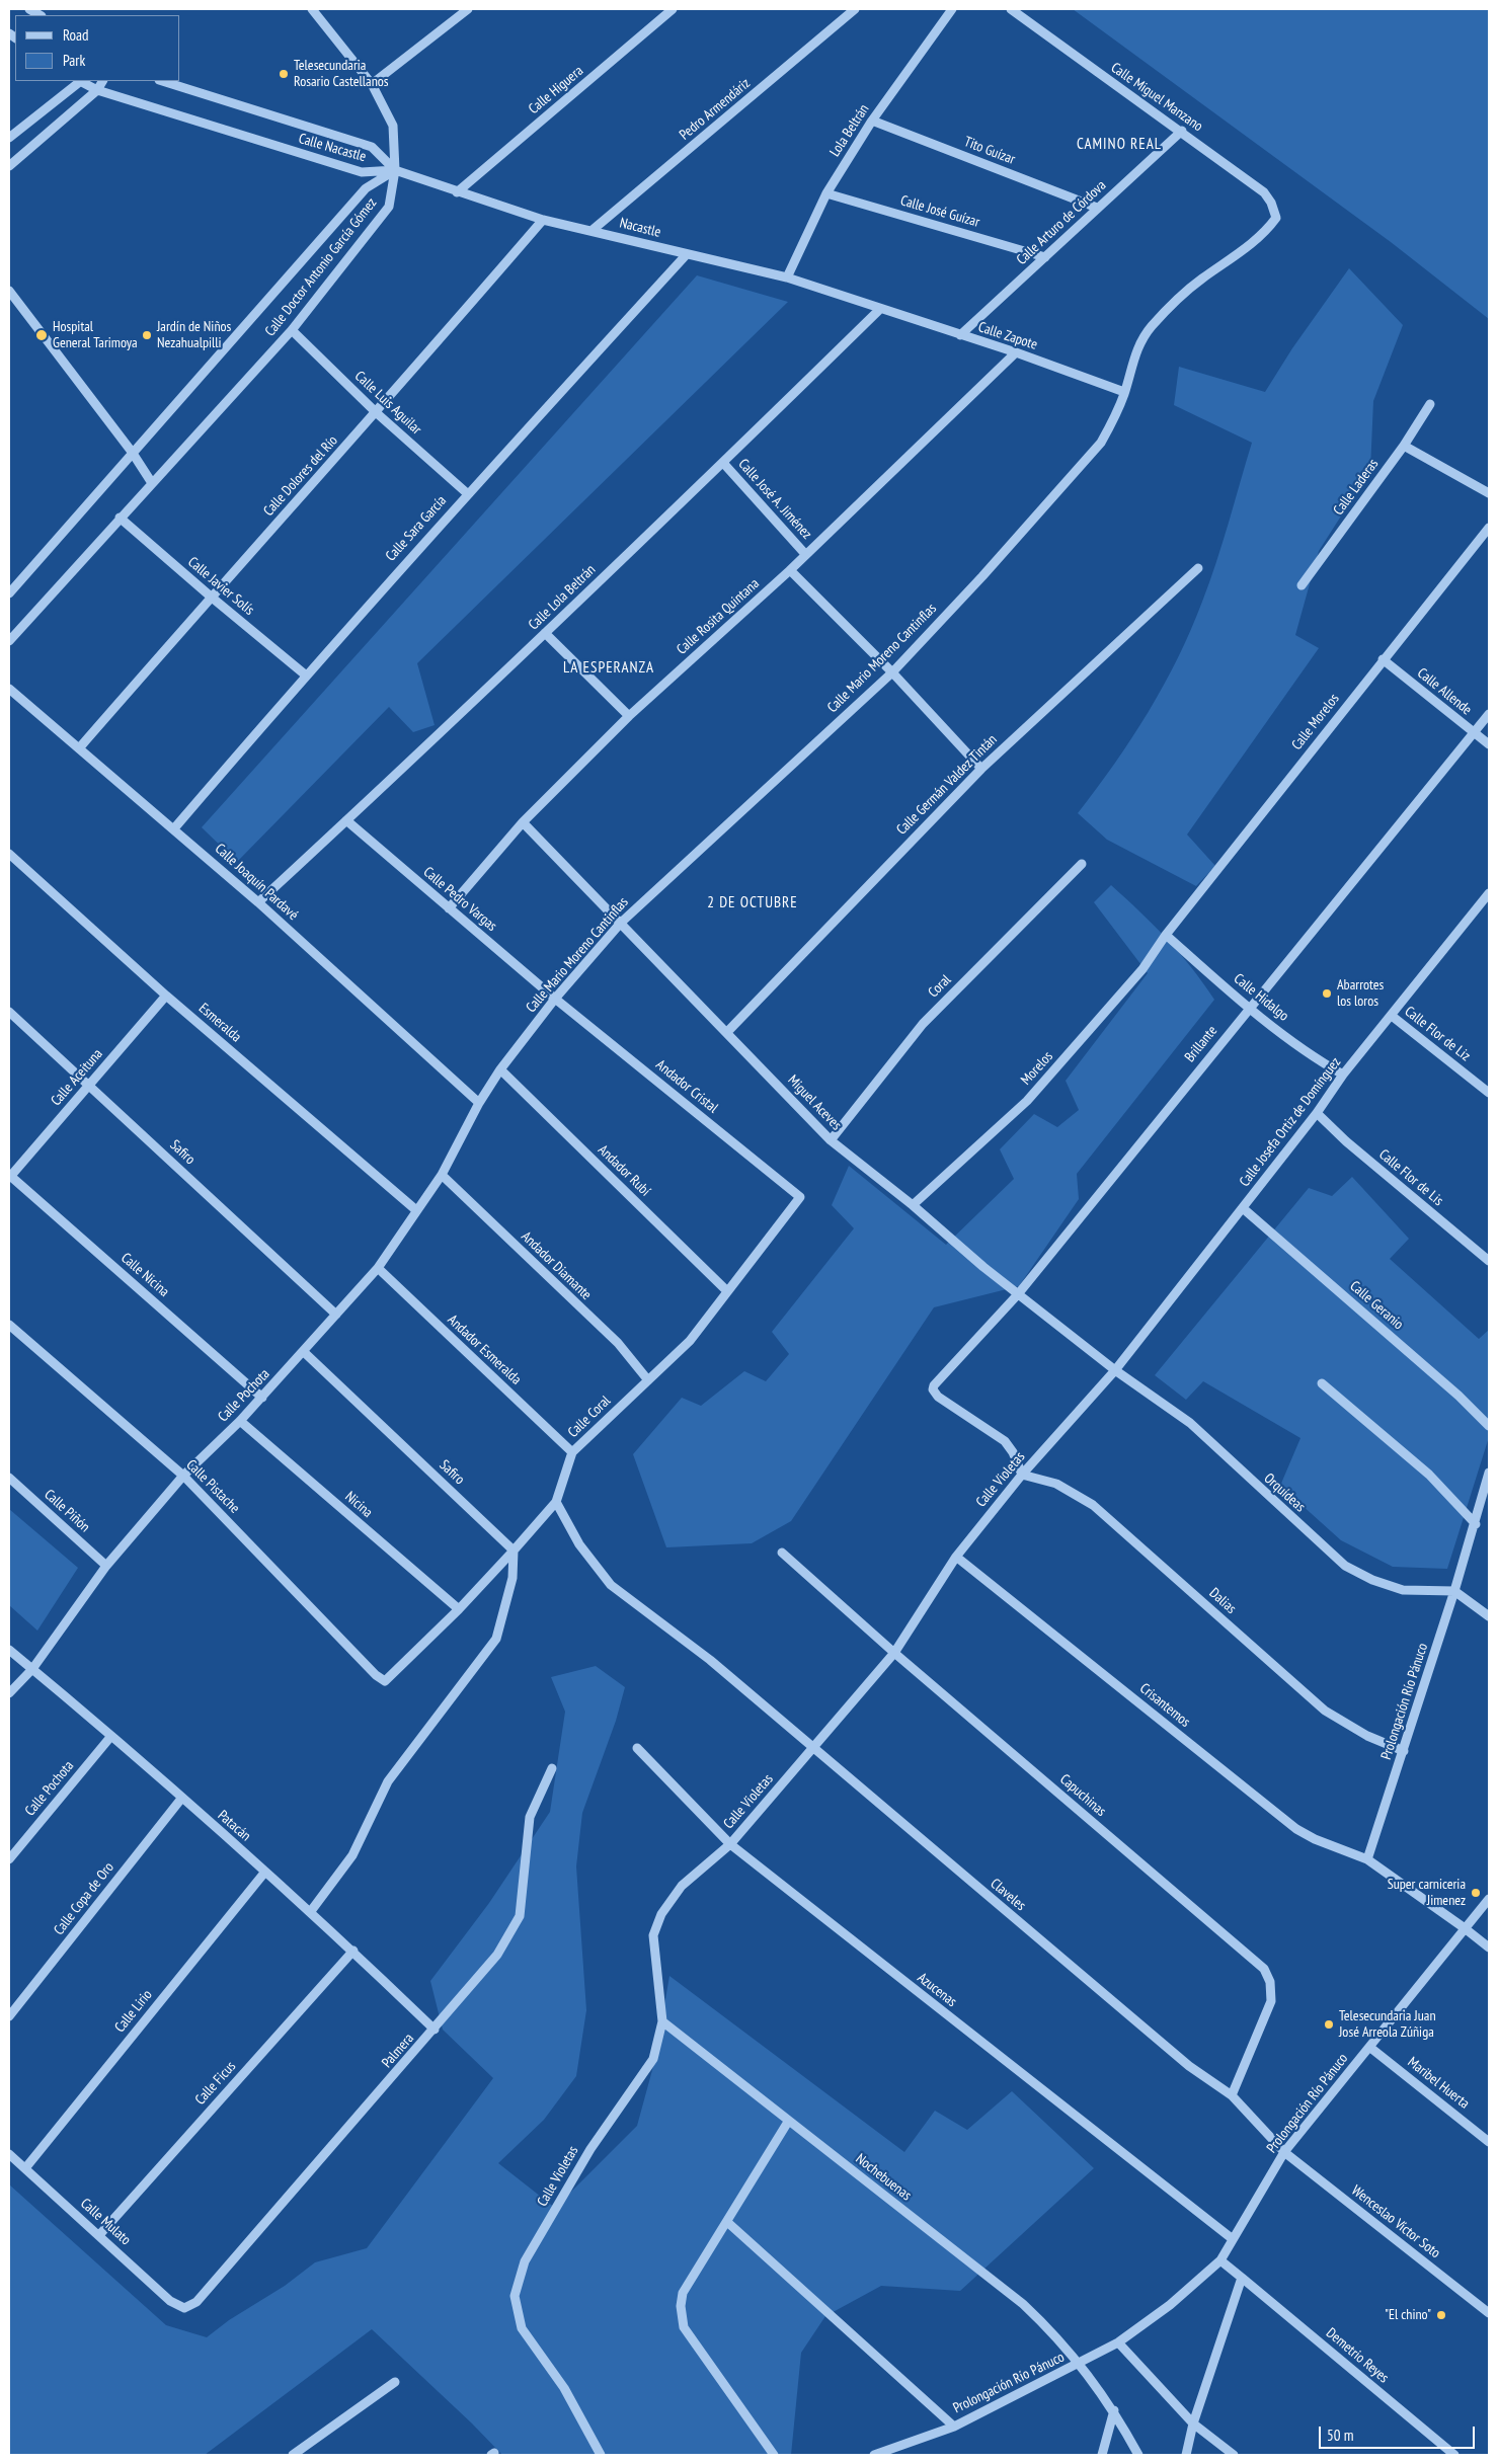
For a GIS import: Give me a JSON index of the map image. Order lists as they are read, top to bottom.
{
  "streets": {
    "street": [
      "Calle Higuera",
      "Calle Miguel Manzano",
      "Pedro Armendáriz",
      "Lola Beltrán",
      "Calle Nacastle",
      "Tito Guízar",
      "Calle José Guízar",
      "Calle Arturo de Córdova",
      "Nacastle",
      "Calle Doctor Antonio García Gómez",
      "Calle Zapote",
      "Calle Luis Aguilar",
      "Calle Dolores del Río",
      "Calle Laderas",
      "Calle José A. Jiménez",
      "Calle Sara García",
      "Calle Javier Solís",
      "Calle Lola Beltrán",
      "Calle Rosita Quintana",
      "Calle Mario Moreno Cantinflas",
      "Calle Allende",
      "Calle Morelos",
      "Calle Germán Valdez Tintán",
      "Calle Joaquín Pardavé",
      "Calle Pedro Vargas",
      "Coral",
      "Calle Hidalgo",
      "Esmeralda",
      "Calle Flor de Liz",
      "Brillante",
      "Morelos",
      "Calle Aceituna",
      "Andador Cristal",
      "Miguel Aceves",
      "Calle Josefa Ortiz de Domínguez",
      "Safiro",
      "Andador Rubí",
      "Calle Flor de Lis",
      "Andador Diamante",
      "Calle Nicina",
      "Calle Geranio",
      "Andador Esmeralda",
      "Calle Pochota",
      "Calle Coral",
      "Calle Violetas",
      "Calle Pistache",
      "Orquídeas",
      "Nicina",
      "Calle Piñón",
      "Dalias",
      "Prolongación Río Pánuco",
      "Crisantemos",
      "Capuchinas",
      "Patacán",
      "Claveles",
      "Calle Copa de Oro",
      "Azucenas",
      "Calle Lirio",
      "Palmera",
      "Calle Ficus",
      "Maribel Huerta",
      "Nochebuenas",
      "Calle Mulato",
      "Wenceslao Víctor Soto",
      "Demetrio Reyes"
    ]
  },
  "crossings": [
    ["Calle Higuera", "Nacastle"],
    ["Calle Miguel Manzano", "Calle Arturo de Córdova"],
    ["Calle Miguel Manzano", "Calle Mario Moreno Cantinflas"],
    ["Pedro Armendáriz", "Nacastle"],
    ["Lola Beltrán", "Tito Guízar"],
    ["Lola Beltrán", "Calle José Guízar"],
    ["Lola Beltrán", "Nacastle"],
    ["Calle Nacastle", "Nacastle"],
    ["Calle Nacastle", "Calle Doctor Antonio García Gómez"],
    ["Tito Guízar", "Calle Arturo de Córdova"],
    ["Calle José Guízar", "Calle Arturo de Córdova"],
    ["Calle Arturo de Córdova", "Calle Zapote"],
    ["Nacastle", "Calle Doctor Antonio García Gómez"],
    ["Nacastle", "Calle Zapote"],
    ["Nacastle", "Calle Dolores del Río"],
    ["Nacastle", "Calle Sara García"],
    ["Nacastle", "Calle Lola Beltrán"],
    ["Calle Doctor Antonio García Gómez", "Calle Luis Aguilar"],
    ["Calle Doctor Antonio García Gómez", "Calle Javier Solís"],
    ["Calle Zapote", "Calle Lola Beltrán"],
    ["Calle Zapote", "Calle Rosita Quintana"],
    ["Calle Zapote", "Calle Mario Moreno Cantinflas"],
    ["Calle Luis Aguilar", "Calle Dolores del Río"],
    ["Calle Luis Aguilar", "Calle Sara García"],
    ["Calle Dolores del Río", "Calle Javier Solís"],
    ["Calle Dolores del Río", "Calle Joaquín Pardavé"],
    ["Calle José A. Jiménez", "Calle Lola Beltrán"],
    ["Calle José A. Jiménez", "Calle Rosita Quintana"],
    ["Calle Sara García", "Calle Javier Solís"],
    ["Calle Sara García", "Calle Joaquín Pardavé"],
    ["Calle Lola Beltrán", "Calle Joaquín Pardavé"],
    ["Calle Lola Beltrán", "Calle Pedro Vargas"],
    ["Calle Rosita Quintana", "Calle Pedro Vargas"],
    ["Calle Rosita Quintana", "Miguel Aceves"],
    ["Calle Mario Moreno Cantinflas", "Calle Joaquín Pardavé"],
    ["Calle Mario Moreno Cantinflas", "Calle Pedro Vargas"],
    ["Calle Mario Moreno Cantinflas", "Andador Cristal"],
    ["Calle Mario Moreno Cantinflas", "Miguel Aceves"],
    ["Calle Mario Moreno Cantinflas", "Andador Rubí"],
    ["Calle Mario Moreno Cantinflas", "Calle Pochota"],
    ["Calle Allende", "Calle Morelos"],
    ["Calle Allende", "Brillante"],
    ["Calle Morelos", "Calle Hidalgo"],
    ["Calle Morelos", "Morelos"],
    ["Calle Germán Valdez Tintán", "Miguel Aceves"],
    ["Calle Joaquín Pardavé", "Calle Pochota"],
    ["Calle Pedro Vargas", "Andador Cristal"],
    ["Coral", "Miguel Aceves"],
    ["Calle Hidalgo", "Brillante"],
    ["Calle Hidalgo", "Morelos"],
    ["Calle Hidalgo", "Calle Josefa Ortiz de Domínguez"],
    ["Esmeralda", "Calle Aceituna"],
    ["Esmeralda", "Calle Pochota"],
    ["Calle Flor de Liz", "Calle Josefa Ortiz de Domínguez"],
    ["Brillante", "Miguel Aceves"],
    ["Brillante", "Calle Violetas"],
    ["Brillante", "Dalias"],
    ["Morelos", "Miguel Aceves"],
    ["Calle Aceituna", "Safiro"],
    ["Calle Aceituna", "Calle Nicina"],
    ["Andador Cristal", "Calle Coral"],
    ["Miguel Aceves", "Calle Josefa Ortiz de Domínguez"],
    ["Miguel Aceves", "Calle Violetas"],
    ["Miguel Aceves", "Orquídeas"],
    ["Calle Josefa Ortiz de Domínguez", "Calle Flor de Lis"],
    ["Calle Josefa Ortiz de Domínguez", "Calle Geranio"],
    ["Calle Josefa Ortiz de Domínguez", "Calle Violetas"],
    ["Calle Josefa Ortiz de Domínguez", "Orquídeas"],
    ["Safiro", "Calle Pochota"],
    ["Safiro", "Calle Coral"],
    ["Andador Rubí", "Calle Coral"],
    ["Andador Diamante", "Calle Pochota"],
    ["Andador Diamante", "Calle Coral"],
    ["Calle Nicina", "Calle Pochota"],
    ["Andador Esmeralda", "Calle Pochota"],
    ["Andador Esmeralda", "Calle Coral"],
    ["Calle Pochota", "Calle Pistache"],
    ["Calle Pochota", "Nicina"],
    ["Calle Pochota", "Calle Piñón"],
    ["Calle Pochota", "Patacán"],
    ["Calle Coral", "Calle Pistache"],
    ["Calle Coral", "Nicina"],
    ["Calle Coral", "Claveles"],
    ["Calle Violetas", "Orquídeas"],
    ["Calle Violetas", "Dalias"],
    ["Calle Violetas", "Crisantemos"],
    ["Calle Violetas", "Capuchinas"],
    ["Calle Violetas", "Claveles"],
    ["Calle Violetas", "Azucenas"],
    ["Calle Violetas", "Nochebuenas"],
    ["Orquídeas", "Prolongación Río Pánuco"],
    ["Dalias", "Prolongación Río Pánuco"],
    ["Prolongación Río Pánuco", "Crisantemos"],
    ["Prolongación Río Pánuco", "Claveles"],
    ["Prolongación Río Pánuco", "Azucenas"],
    ["Prolongación Río Pánuco", "Maribel Huerta"],
    ["Prolongación Río Pánuco", "Nochebuenas"],
    ["Prolongación Río Pánuco", "Wenceslao Víctor Soto"],
    ["Prolongación Río Pánuco", "Demetrio Reyes"],
    ["Capuchinas", "Claveles"],
    ["Patacán", "Calle Copa de Oro"],
    ["Patacán", "Calle Lirio"],
    ["Patacán", "Palmera"],
    ["Patacán", "Calle Ficus"],
    ["Claveles", "Wenceslao Víctor Soto"],
    ["Calle Lirio", "Calle Mulato"],
    ["Palmera", "Calle Mulato"],
    ["Calle Ficus", "Calle Mulato"]
  ],
  "districts": ["CAMINO REAL", "LA ESPERANZA", "2 DE OCTUBRE"],
  "places": [
    "Telesecundaria Rosario Castellanos",
    "Hospital General Tarimoya",
    "Jardín de Niños Nezahualpilli",
    "Abarrotes los loros",
    "Super carniceria Jimenez",
    "Telesecundaria Juan José Arreola Zúñiga",
    "\"El chino\""
  ],
  "legend": ["Road", "Park"],
  "scale_bar": "50 m"
}
